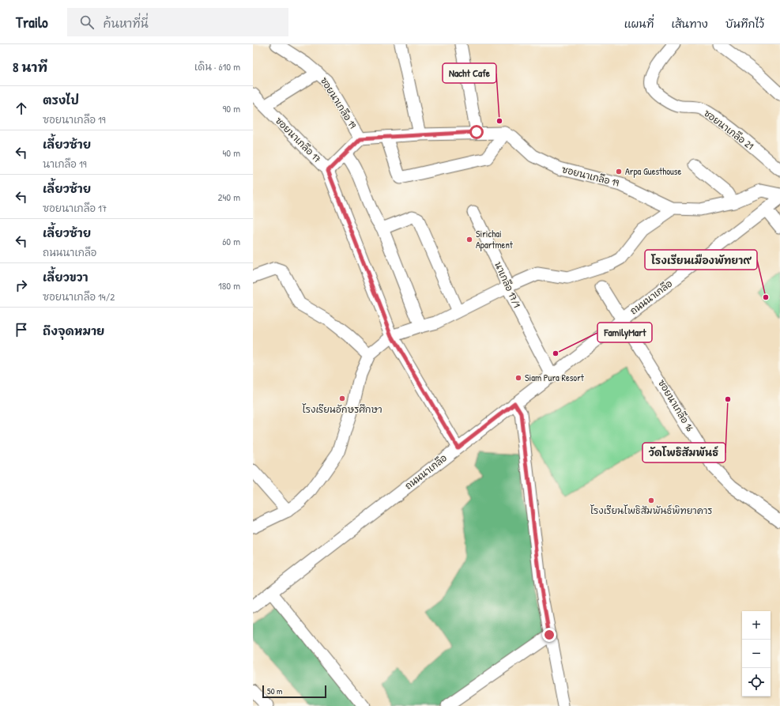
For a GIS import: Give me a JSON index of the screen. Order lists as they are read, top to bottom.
{
  "streets": {
    "street": [
      "ซอยนาเกลือ 19",
      "ซอยนาเกลือ 21",
      "ซอยนาเกลือ 17",
      "นาเกลือ 17/1",
      "ถนนนาเกลือ",
      "ซอยนาเกลือ 16"
    ]
  },
  "crossings": [
    ["ซอยนาเกลือ 17", "ถนนนาเกลือ"],
    ["นาเกลือ 17/1", "ถนนนาเกลือ"],
    ["ถนนนาเกลือ", "ซอยนาเกลือ 16"]
  ],
  "places": [
    "Nacht Cafe",
    "Arpa Guesthouse",
    "Sirichai Apartment",
    "โรงเรียนเมืองพัทยา๙",
    "FamilyMart",
    "Siam Pura Resort",
    "โรงเรียนอักษรศึกษา",
    "วัดโพธิสัมพันธ์",
    "โรงเรียนโพธิสัมพันธ์พิทยาคาร"
  ],
  "scale_bar": "50 m",
  "page": {
    "header": "Trailo",
    "search": "ค้นหาที่นี่",
    "nav": ["แผนที่", "เส้นทาง", "บันทึกไว้"],
    "heading": ["8 นาที", "เดิน · 610 m"],
    "list": [
      ["ตรงไป", "ซอยนาเกลือ 19", "90 m"],
      ["เลี้ยวซ้าย", "นาเกลือ 19", "40 m"],
      ["เลี้ยวซ้าย", "ซอยนาเกลือ 17", "240 m"],
      ["เลี้ยวซ้าย", "ถนนนาเกลือ", "60 m"],
      ["เลี้ยวขวา", "ซอยนาเกลือ 14/2", "180 m"],
      "ถึงจุดหมาย"
    ],
    "map_buttons": ["+", "−"],
    "scale": "50 m"
  }
}
